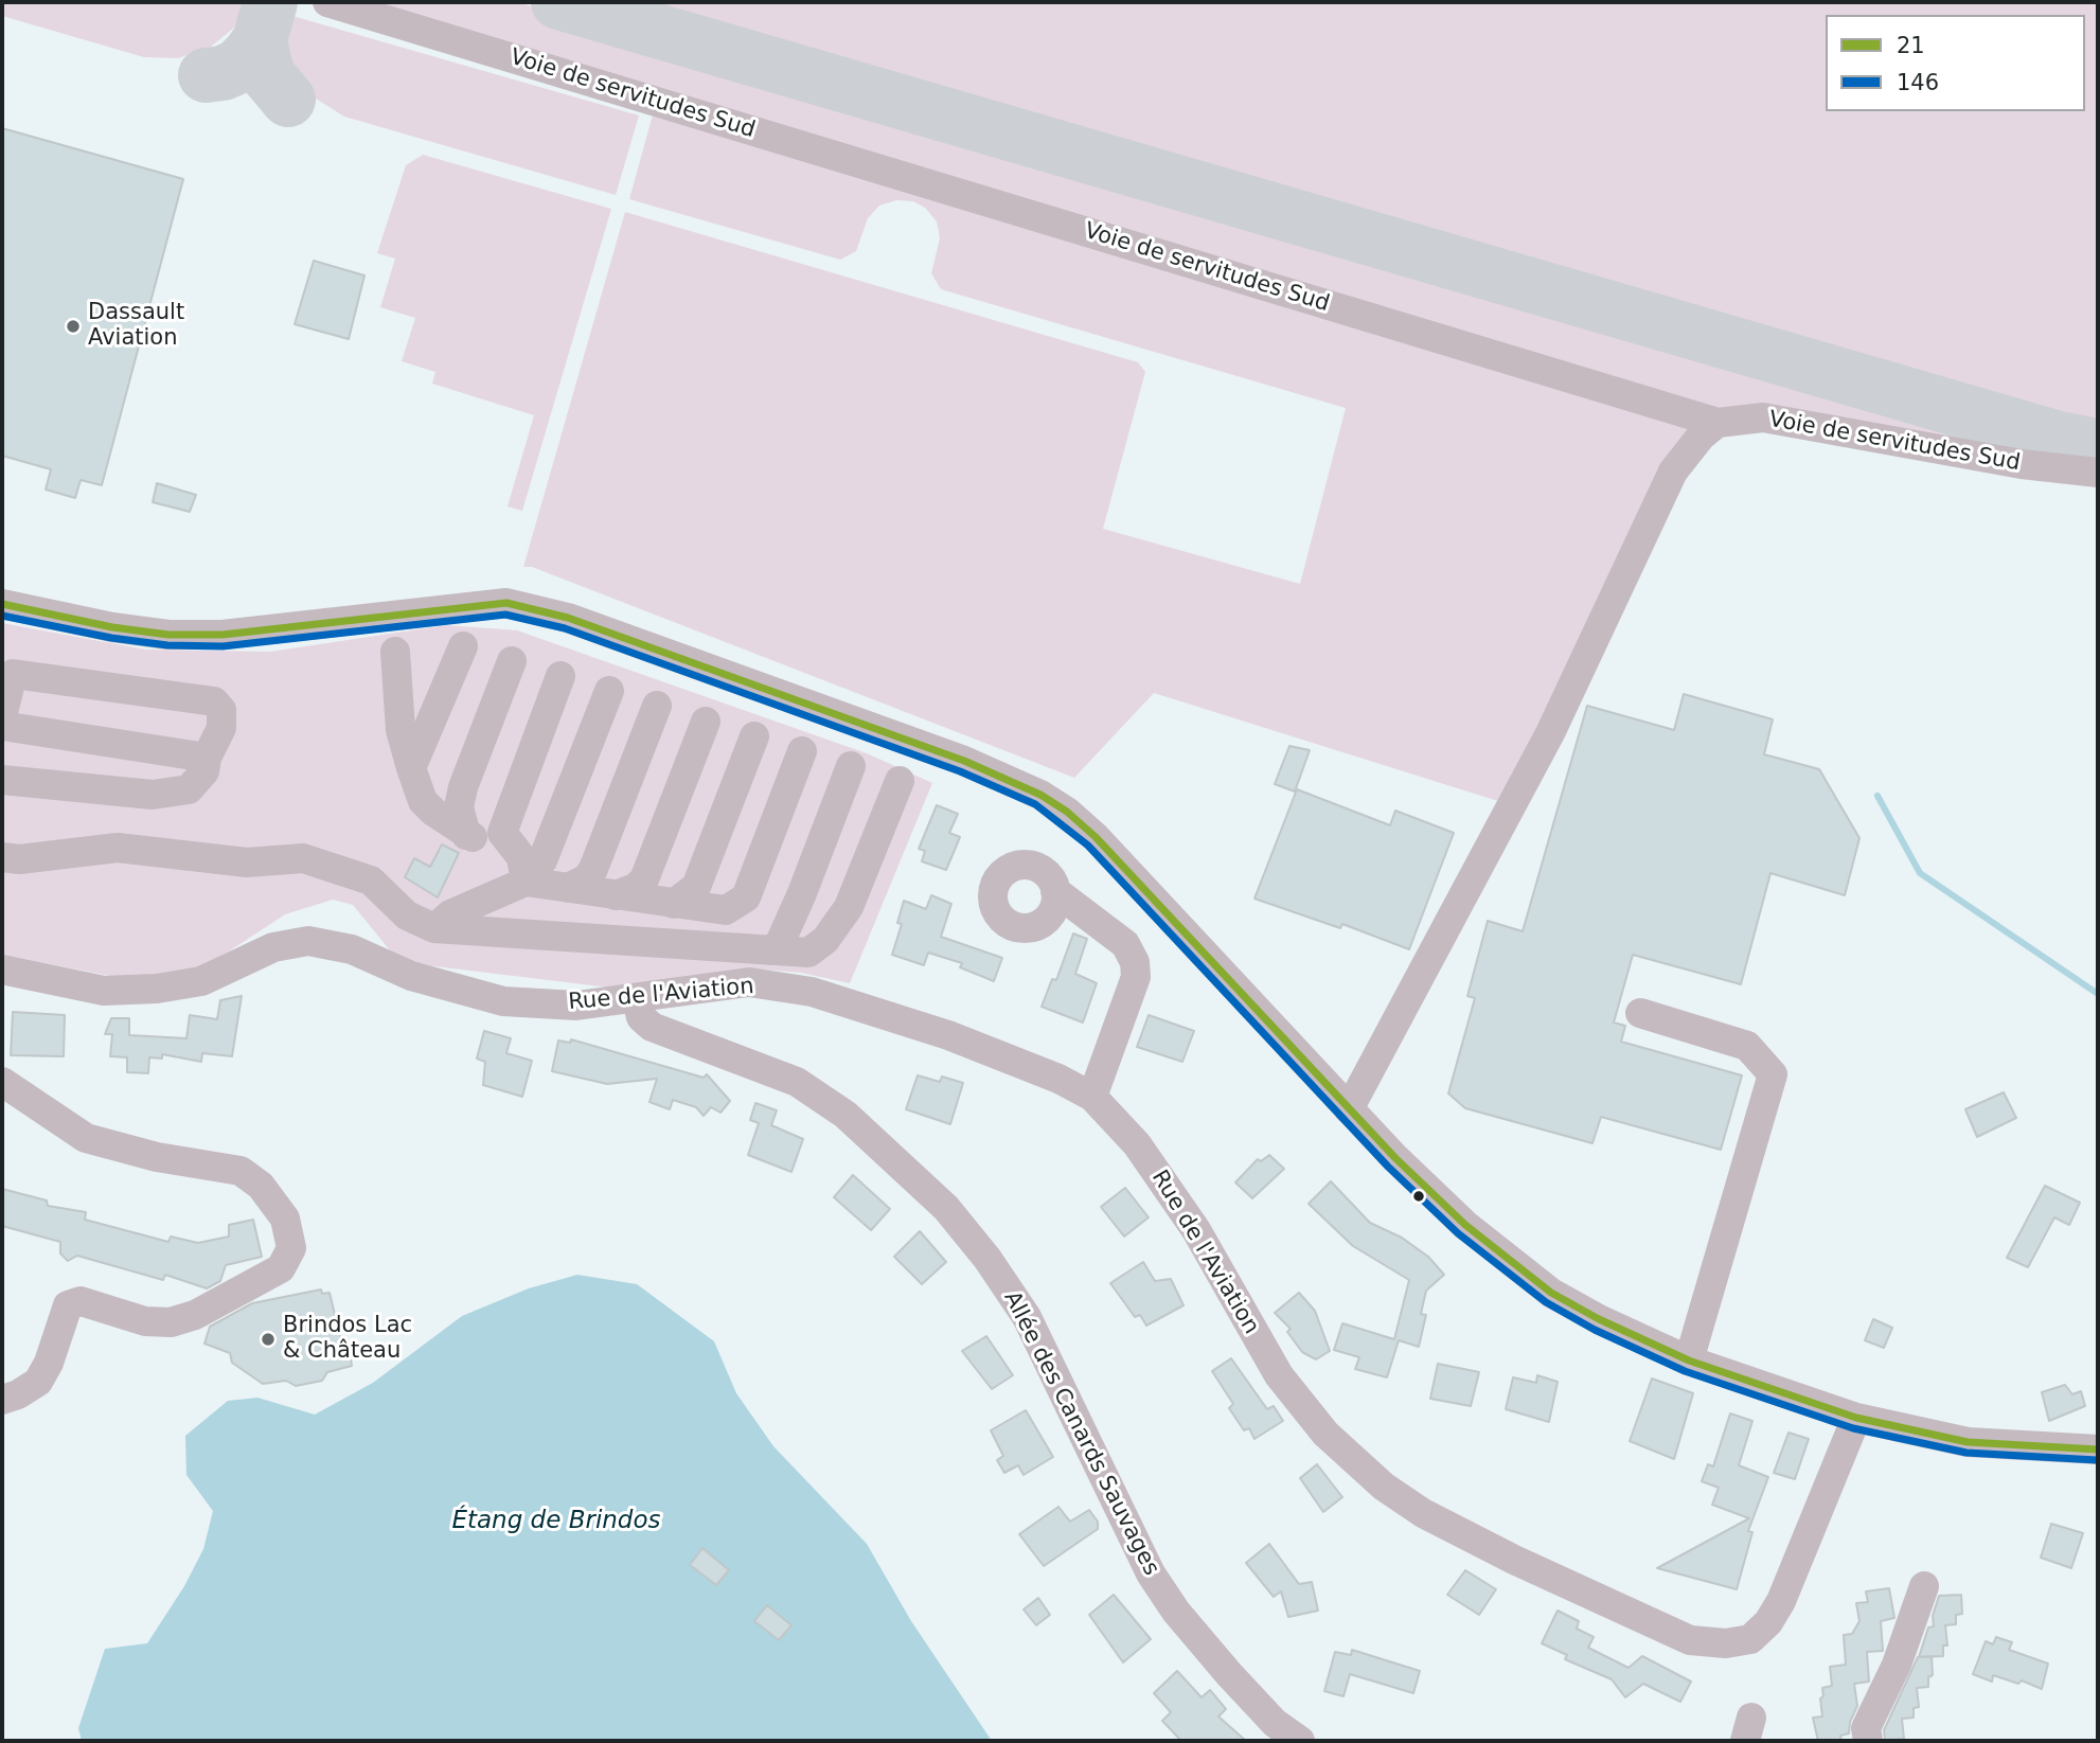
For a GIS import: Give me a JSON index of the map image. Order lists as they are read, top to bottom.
{
  "streets": {
    "street": ["Voie de servitudes Sud", "Rue de l'Aviation", "Allée des Canards Sauvages"]
  },
  "crossings": [
    ["Rue de l'Aviation", "Allée des Canards Sauvages"]
  ],
  "water": ["Étang de Brindos"],
  "places": ["Dassault Aviation", "Brindos Lac & Château"],
  "lines": ["transit line 21", "transit line 146"],
  "legend": ["21", "146"]
}
